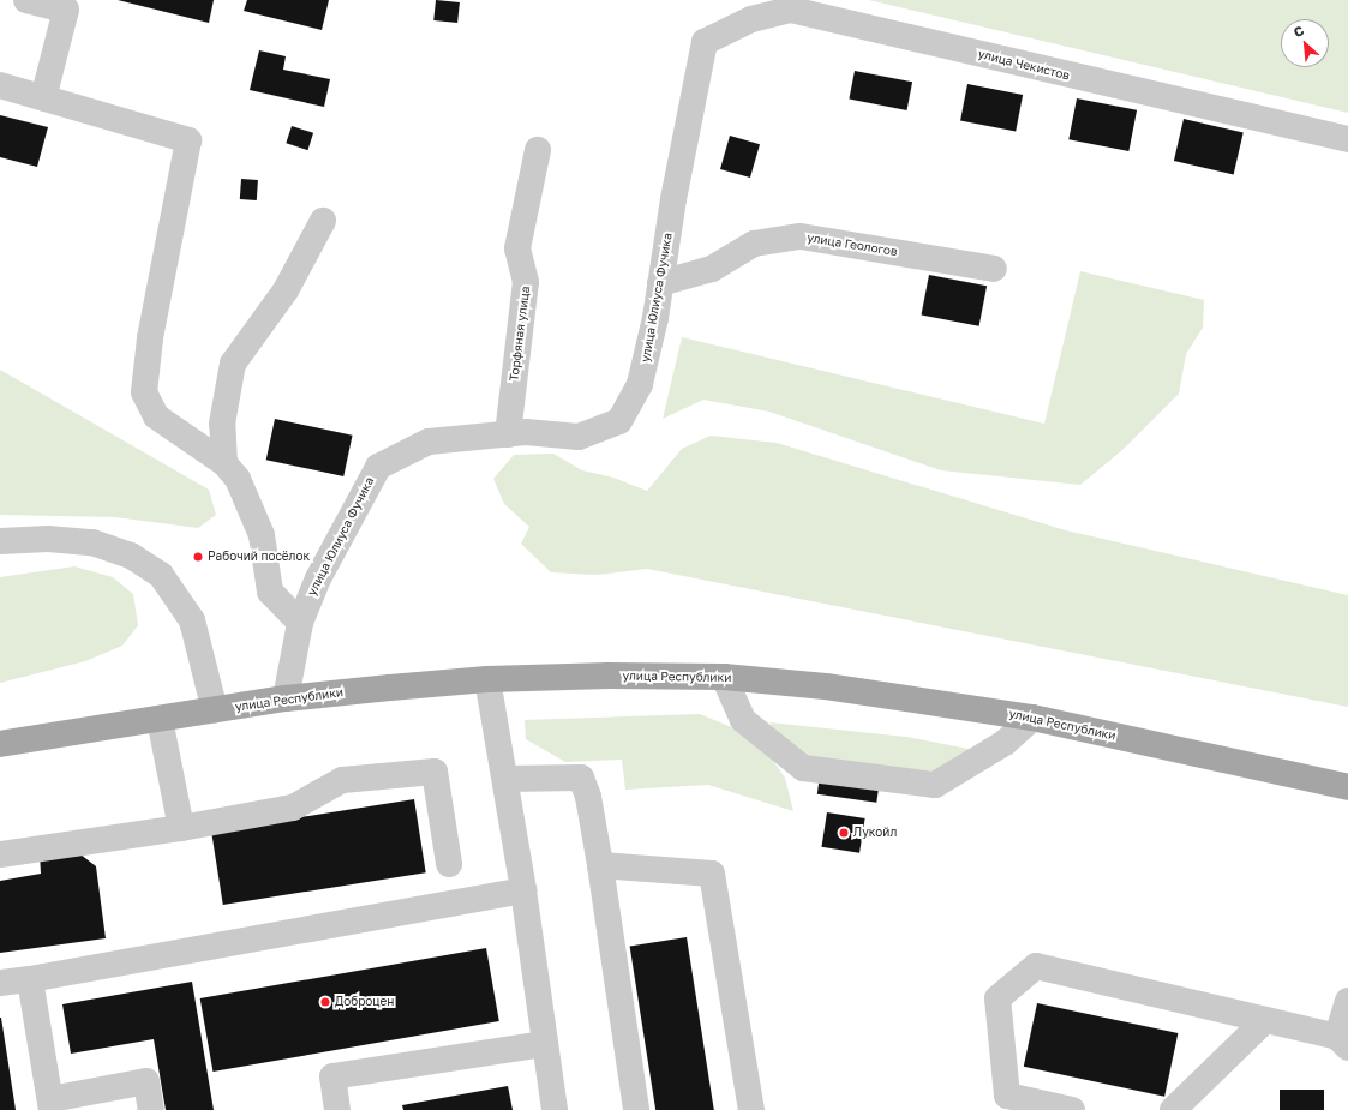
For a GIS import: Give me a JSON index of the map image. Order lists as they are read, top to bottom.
{
  "streets": {
    "main road": ["улица Республики"],
    "street": [
      "улица Чекистов",
      "улица Геологов",
      "улица Юлиуса Фучика",
      "Торфяная улица"
    ]
  },
  "crossings": [
    ["улица Чекистов", "улица Юлиуса Фучика"],
    ["улица Геологов", "улица Юлиуса Фучика"],
    ["улица Юлиуса Фучика", "Торфяная улица"],
    ["улица Юлиуса Фучика", "улица Республики"]
  ],
  "places": ["Рабочий посёлок", "Лукойл", "Доброцен"],
  "north": "top left"
}
